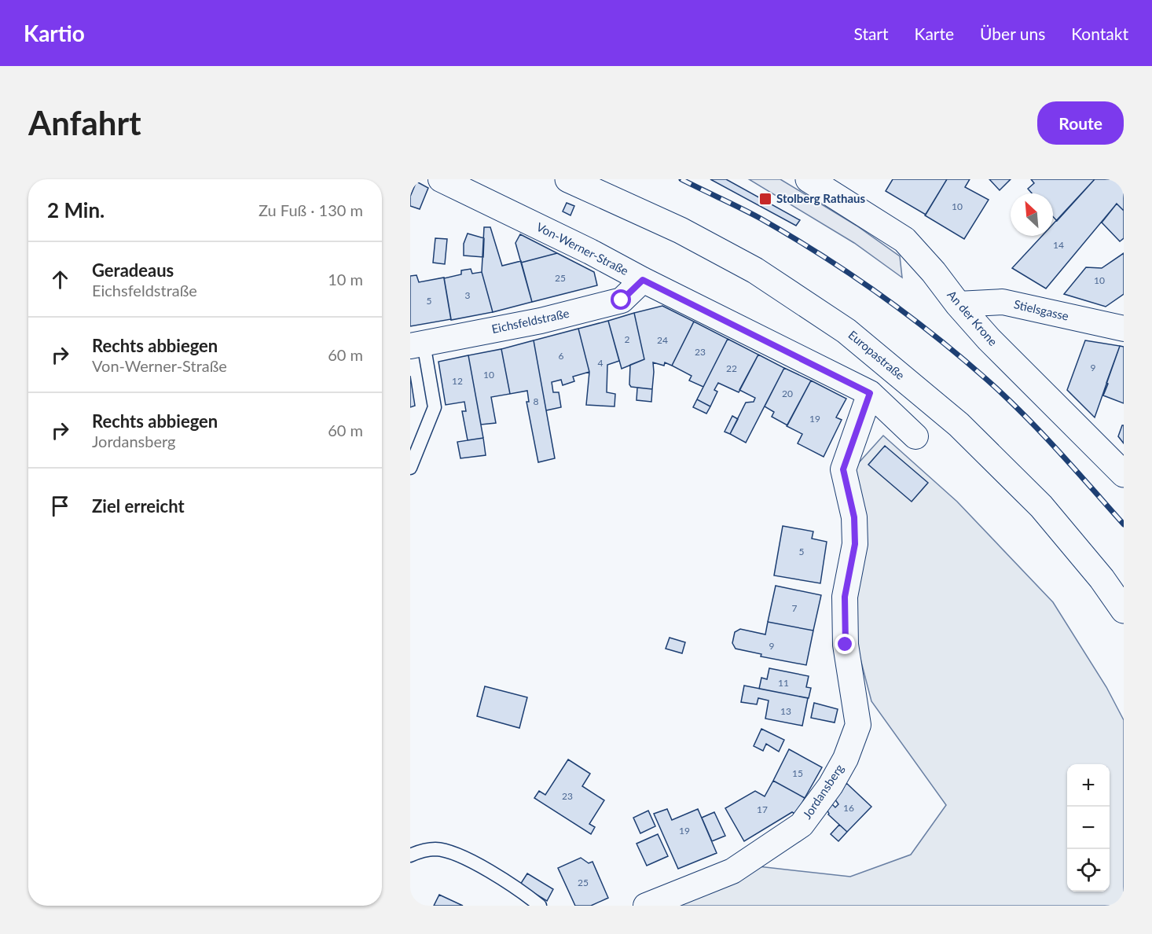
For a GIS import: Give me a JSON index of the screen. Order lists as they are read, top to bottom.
{
  "streets": {
    "main road": ["An der Krone", "Europastraße"],
    "street": [
      "Von-Werner-Straße",
      "Stielsgasse",
      "Eichsfeldstraße",
      "Jordansberg"
    ]
  },
  "crossings": [
    ["Von-Werner-Straße", "Eichsfeldstraße"],
    ["Von-Werner-Straße", "Jordansberg"],
    ["Stielsgasse", "An der Krone"]
  ],
  "places": {
    "transit": ["Stolberg Rathaus"]
  },
  "house_numbers": [
    "10",
    "14",
    "25",
    "10",
    "3",
    "5",
    "2",
    "24",
    "23",
    "6",
    "4",
    "9",
    "22",
    "10",
    "12",
    "20",
    "8",
    "19",
    "5",
    "7",
    "9",
    "11",
    "13",
    "15",
    "23",
    "16",
    "17",
    "19",
    "25"
  ],
  "north": "top left",
  "page": {
    "header": "Kartio",
    "nav": [
      "Start",
      "Karte",
      "Über uns",
      "Kontakt"
    ],
    "buttons": "Route",
    "title": "Anfahrt",
    "heading": ["2 Min.", "Zu Fuß · 130 m"],
    "list": [
      ["Geradeaus", "Eichsfeldstraße", "10 m"],
      ["Rechts abbiegen", "Von-Werner-Straße", "60 m"],
      ["Rechts abbiegen", "Jordansberg", "60 m"],
      "Ziel erreicht"
    ],
    "map_buttons": ["+", "−"]
  }
}
